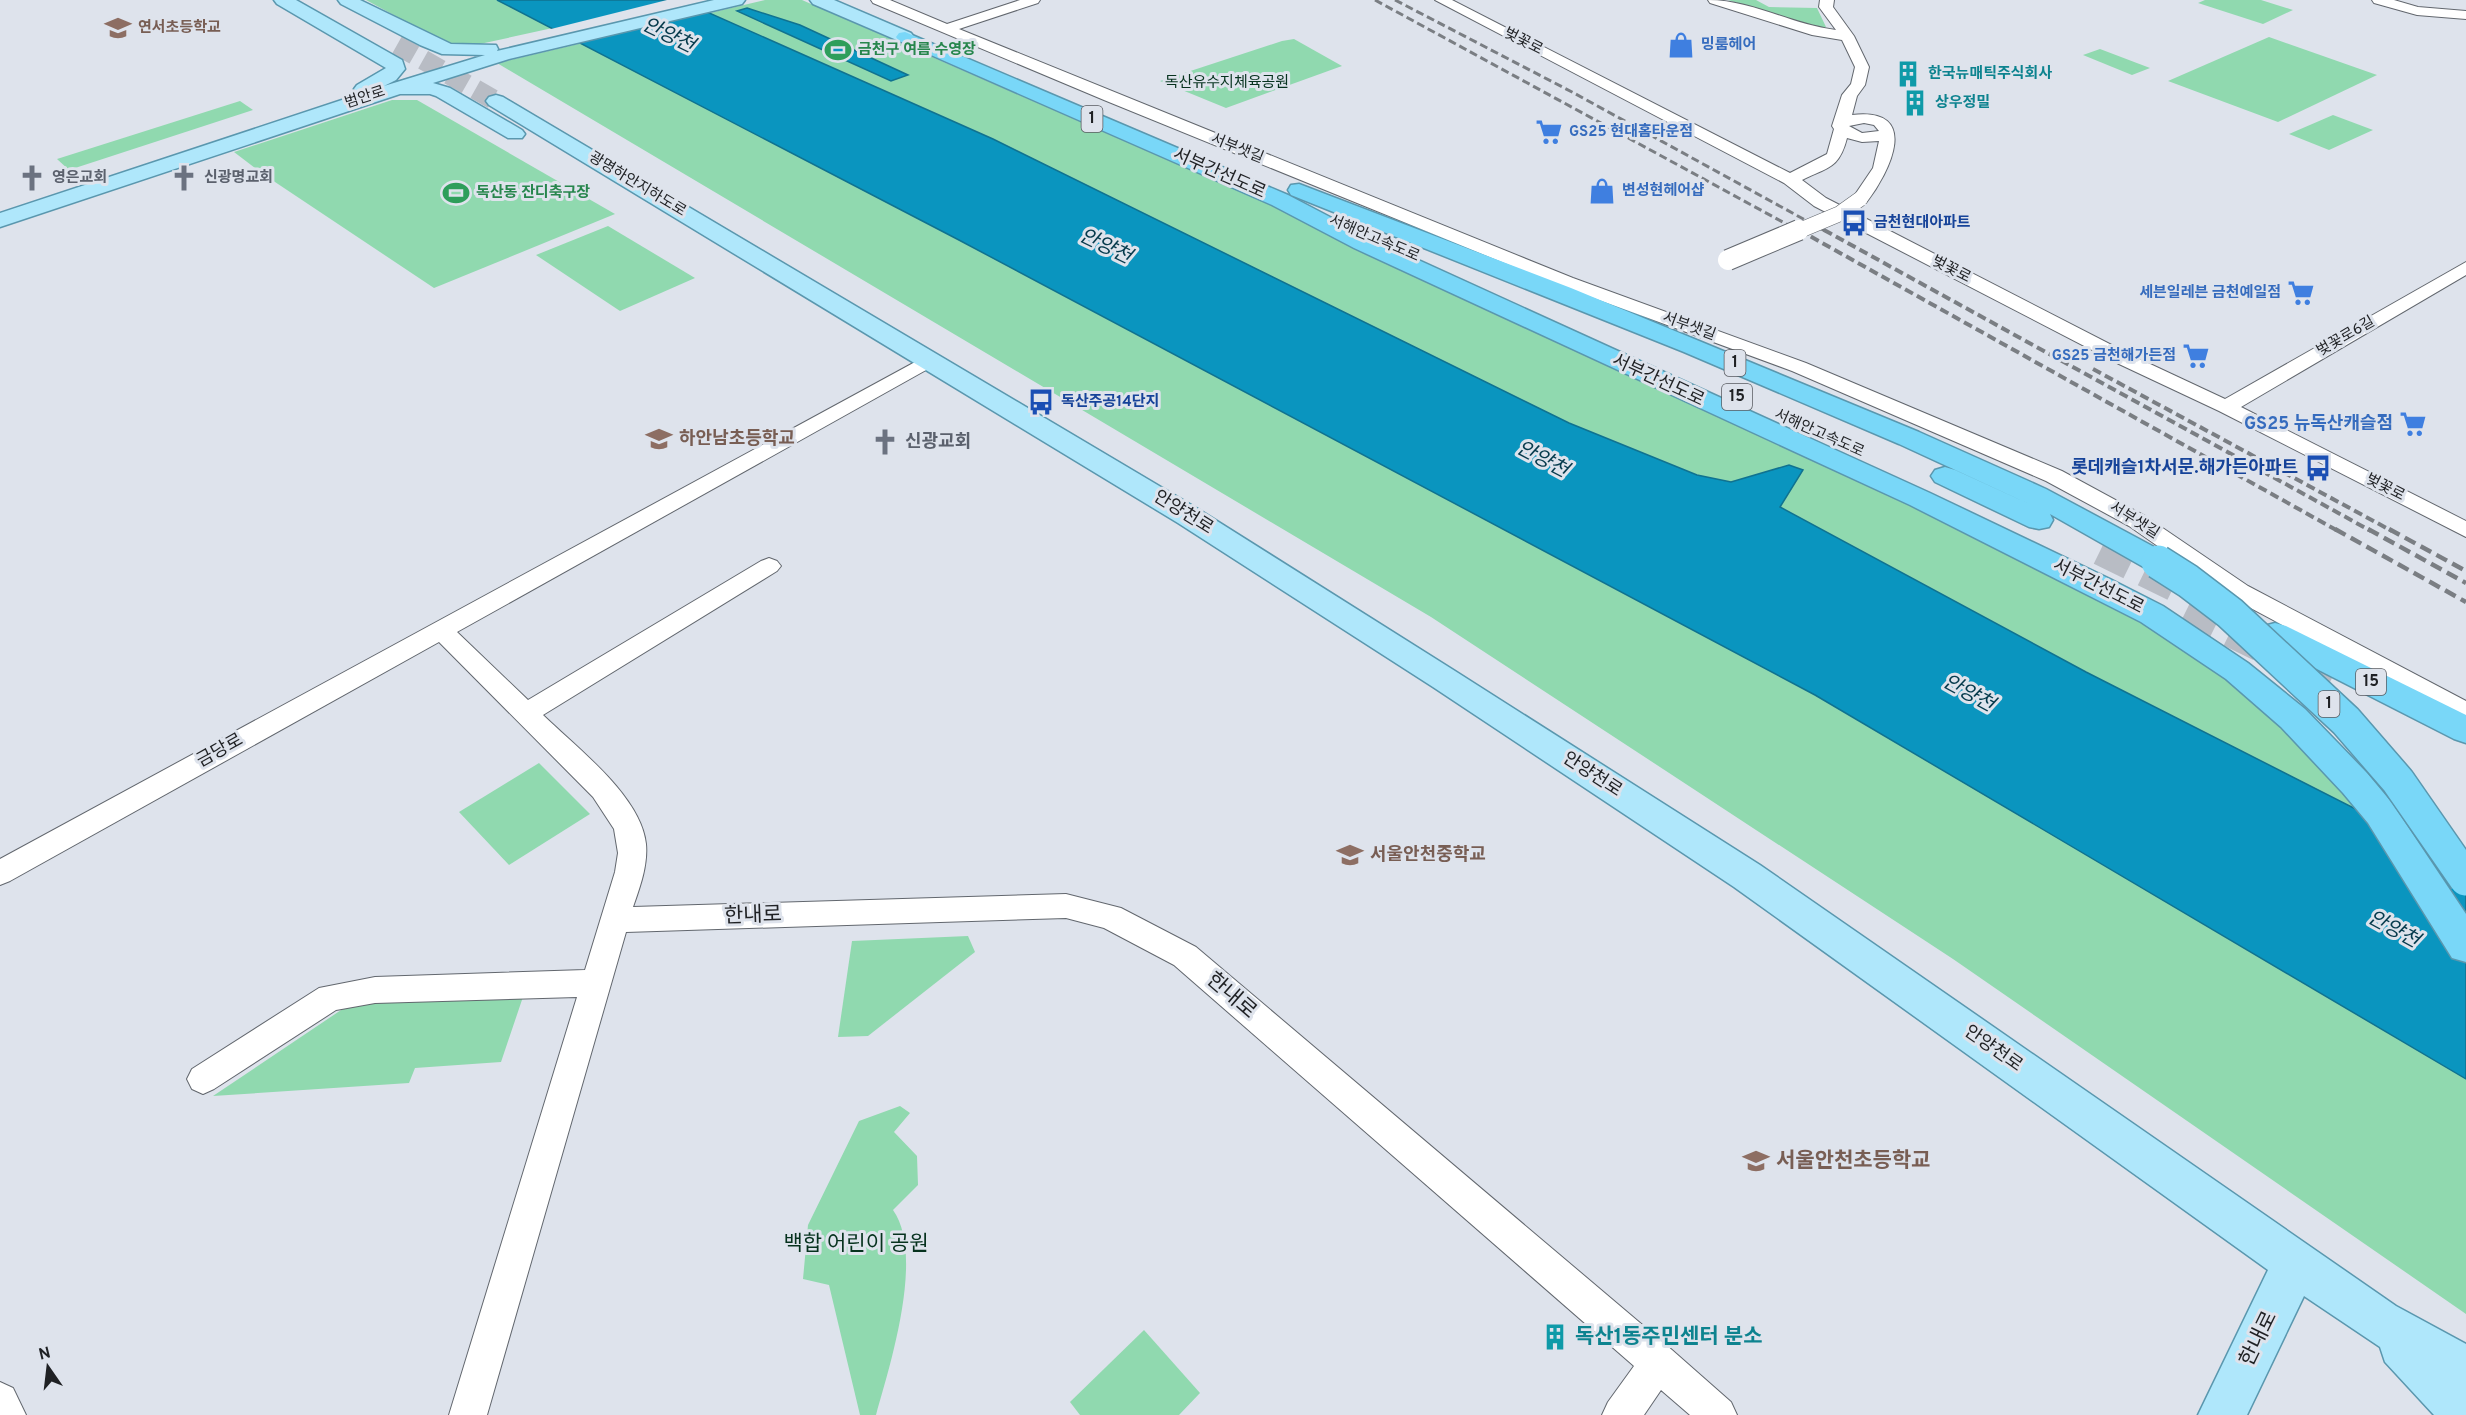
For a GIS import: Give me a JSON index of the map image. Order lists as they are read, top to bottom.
{
  "streets": {
    "highway": [
      "1",
      "서부간선도로",
      "서해안고속도로",
      "15"
    ],
    "main road": [
      "범안로",
      "광명하안지하도로",
      "안양천로",
      "한내로"
    ],
    "street": [
      "벚꽃로",
      "서부샛길",
      "벚꽃로6길",
      "금당로"
    ]
  },
  "crossings": [
    ["벚꽃로", "벚꽃로6길"],
    ["범안로", "광명하안지하도로"],
    ["1", "서부간선도로"],
    ["서부간선도로", "서해안고속도로"],
    ["광명하안지하도로", "안양천로"],
    ["안양천로", "금당로"],
    ["안양천로", "한내로"]
  ],
  "water": ["안양천"],
  "parks": ["독산유수지체육공원", "백합 어린이 공원"],
  "places": {
    "school or university": [
      "연서초등학교",
      "하안남초등학교",
      "서울안천중학교",
      "서울안천초등학교"
    ],
    "shop": ["밍룸헤어", "변성현헤어샵"],
    "sports": ["금천구 여름 수영장", "독산동 잔디축구장"],
    "building": ["한국뉴매틱주식회사", "상우정밀", "독산1동주민센터 분소"],
    "supermarket": [
      "GS25 현대홈타운점",
      "세븐일레븐 금천예일점",
      "GS25 금천해가든점",
      "GS25 뉴독산캐슬점"
    ],
    "church": ["영은교회", "신광명교회", "신광교회"],
    "bus stop": ["금천현대아파트", "독산주공14단지", "롯데캐슬1차서문.해가든아파트"]
  },
  "north": "top"
}
